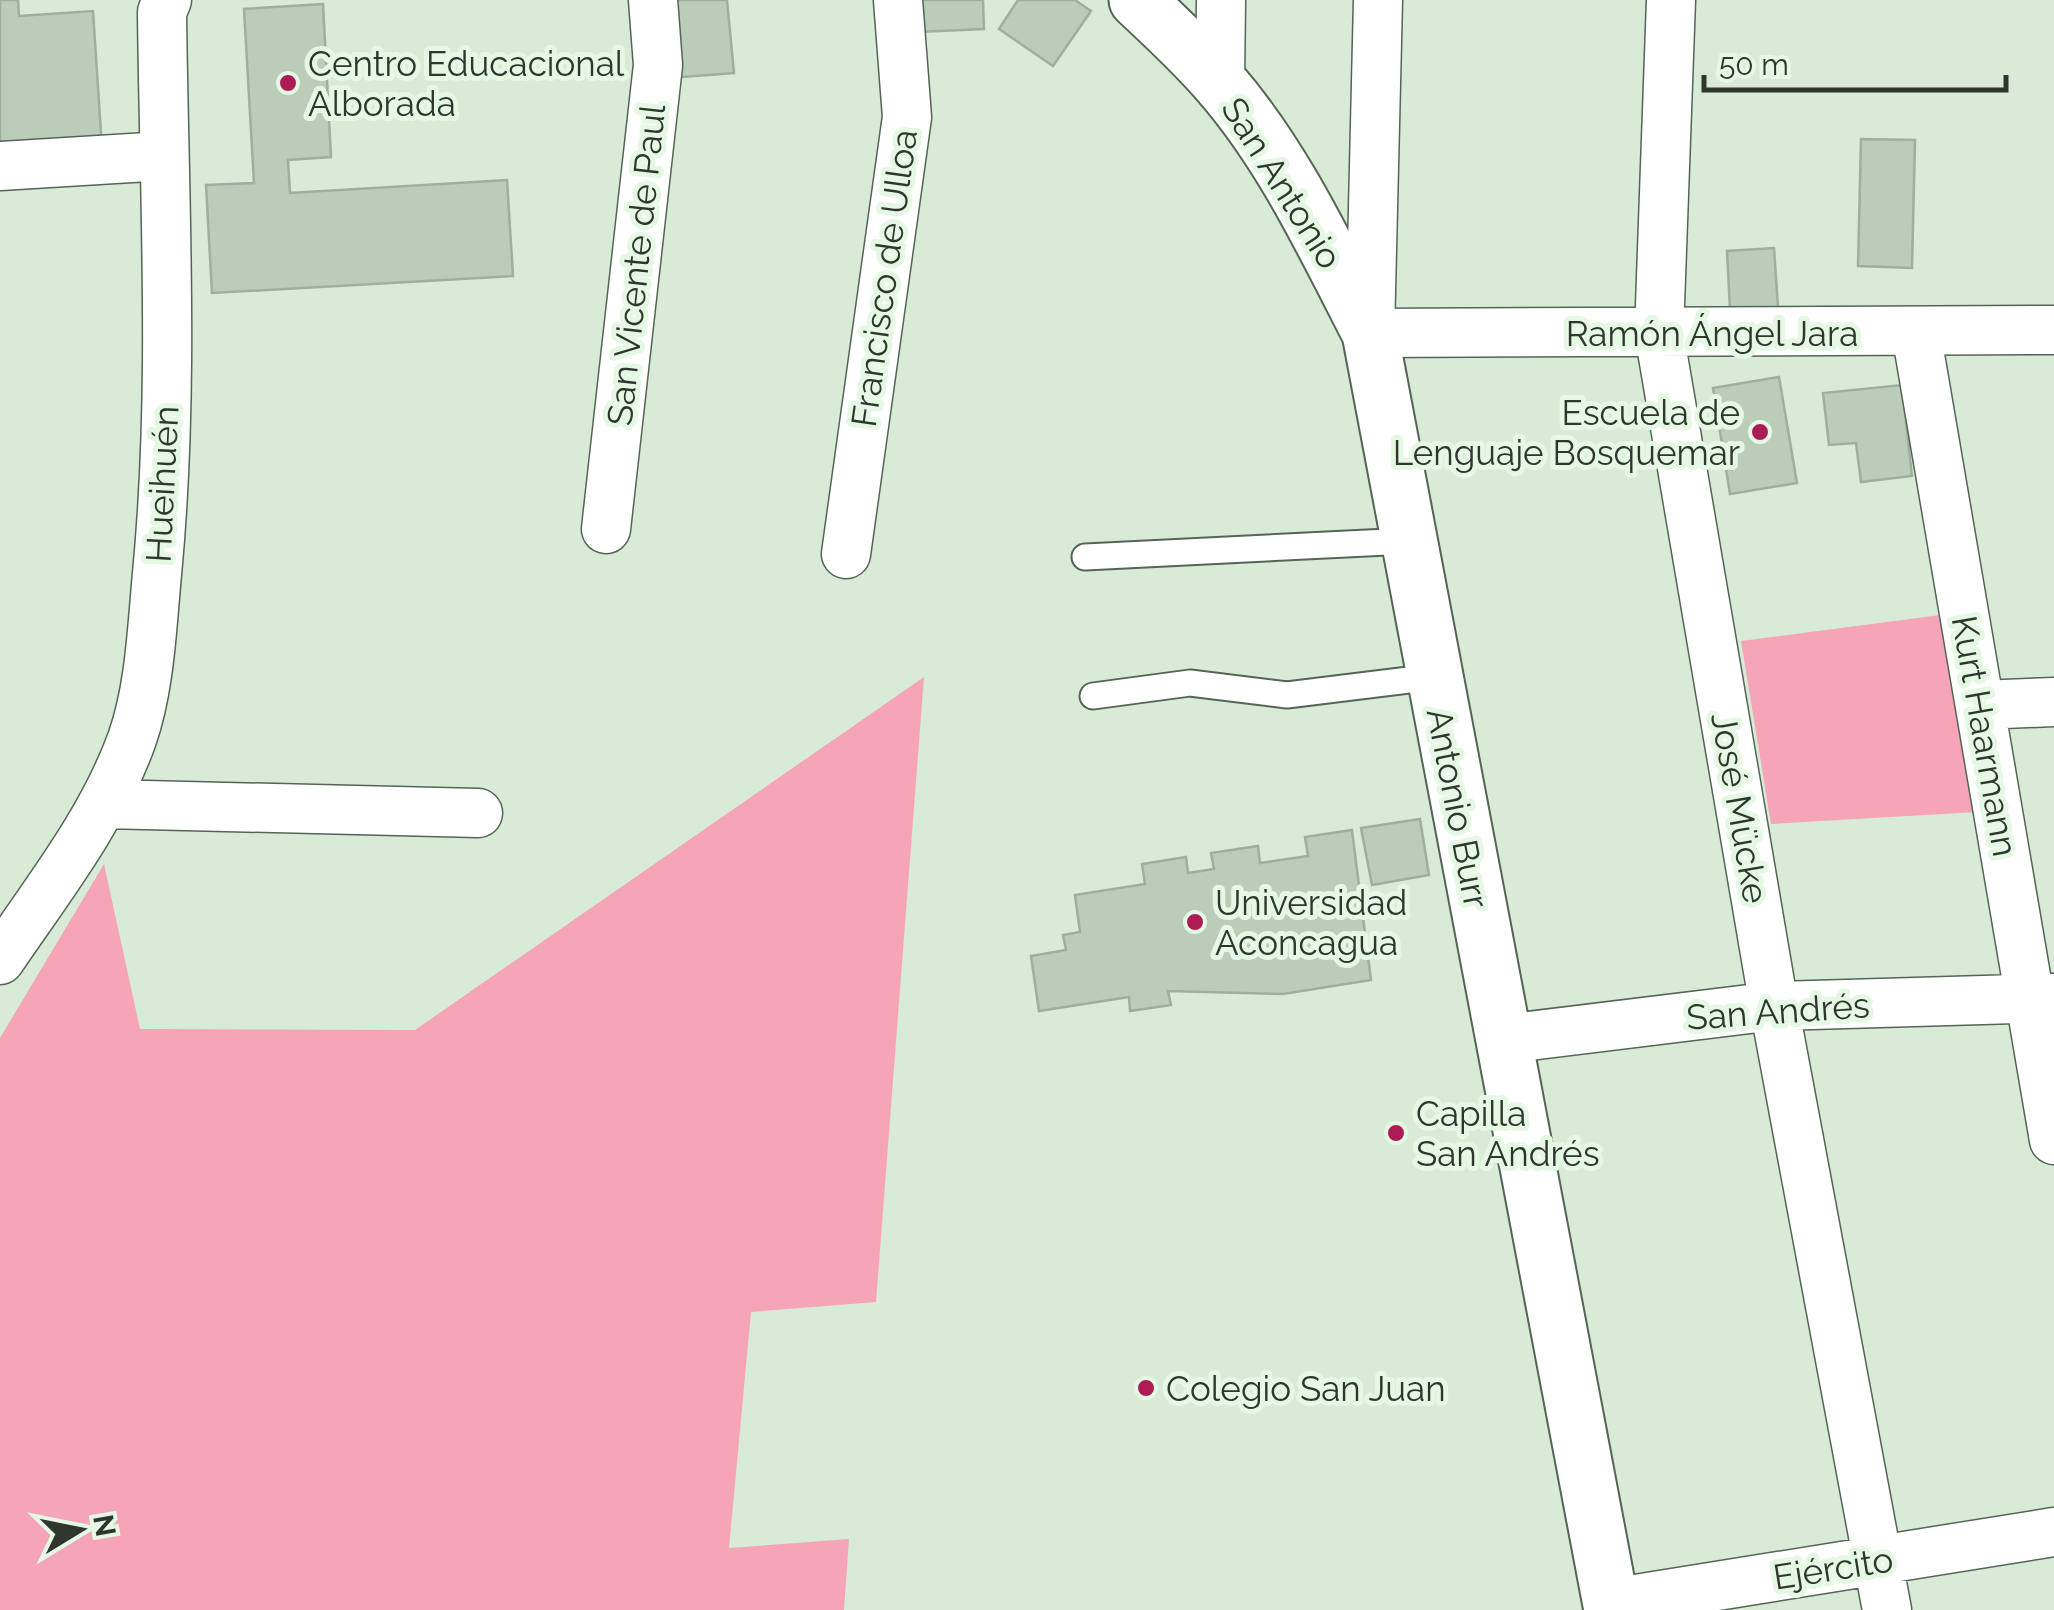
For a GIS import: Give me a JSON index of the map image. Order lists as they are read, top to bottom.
{
  "streets": {
    "street": [
      "San Antonio",
      "San Vicente de Paul",
      "Francisco de Ulloa",
      "Ramón Ángel Jara",
      "Hueihuén",
      "Kurt Haarmann",
      "Antonio Burr",
      "José Mücke",
      "San Andrés",
      "Ejército"
    ]
  },
  "crossings": [
    ["San Antonio", "Ramón Ángel Jara"],
    ["San Antonio", "Antonio Burr"],
    ["Ramón Ángel Jara", "Kurt Haarmann"],
    ["Ramón Ángel Jara", "Antonio Burr"],
    ["Ramón Ángel Jara", "José Mücke"],
    ["Kurt Haarmann", "San Andrés"],
    ["Antonio Burr", "San Andrés"],
    ["Antonio Burr", "Ejército"],
    ["José Mücke", "San Andrés"],
    ["José Mücke", "Ejército"]
  ],
  "places": [
    "Centro Educacional Alborada",
    "Escuela de Lenguaje Bosquemar",
    "Universidad Aconcagua",
    "Capilla San Andrés",
    "Colegio San Juan"
  ],
  "scale_bar": "50 m",
  "north": "right"
}
